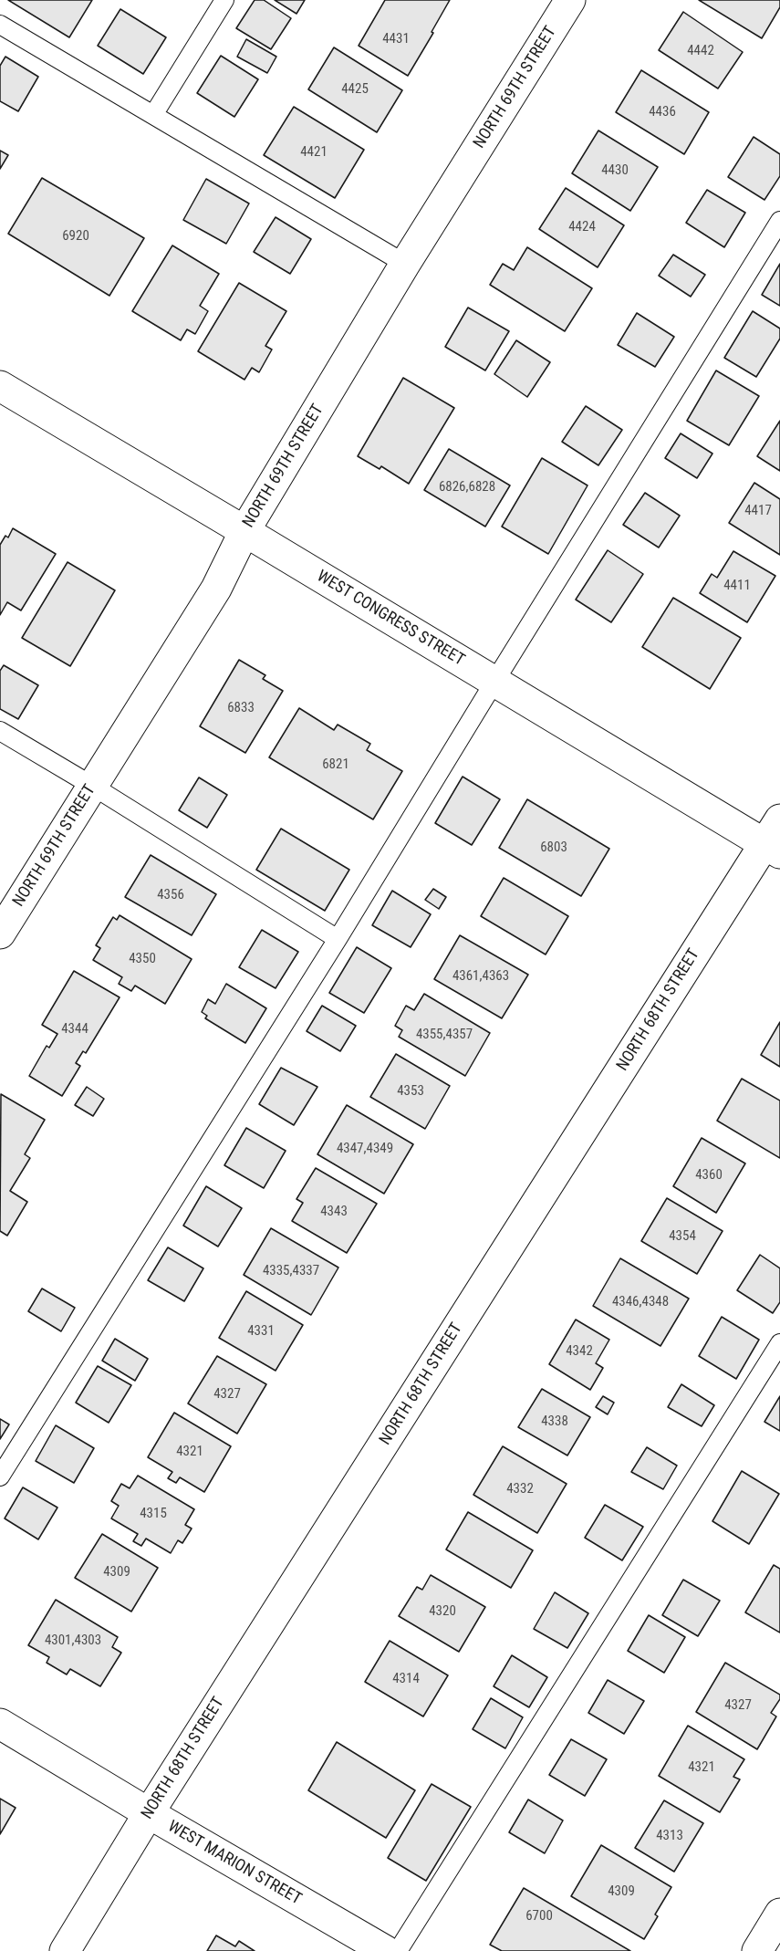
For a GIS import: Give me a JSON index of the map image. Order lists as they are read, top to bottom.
{
  "streets": {
    "street": [
      "NORTH 69TH STREET",
      "WEST CONGRESS STREET",
      "NORTH 68TH STREET",
      "WEST MARION STREET"
    ]
  },
  "crossings": [
    ["NORTH 69TH STREET", "WEST CONGRESS STREET"],
    ["WEST CONGRESS STREET", "NORTH 68TH STREET"],
    ["NORTH 68TH STREET", "WEST MARION STREET"]
  ],
  "house_numbers": [
    "4431",
    "4442",
    "4425",
    "4436",
    "4421",
    "4430",
    "4424",
    "6920",
    "6826,6828",
    "4417",
    "4411",
    "6833",
    "6821",
    "6803",
    "4356",
    "4350",
    "4361,4363",
    "4344",
    "4355,4357",
    "4353",
    "4347,4349",
    "4360",
    "4343",
    "4354",
    "4335,4337",
    "4346,4348",
    "4331",
    "4342",
    "4327",
    "4338",
    "4321",
    "4332",
    "4315",
    "4309",
    "4320",
    "4301,4303",
    "4314",
    "4327",
    "4321",
    "4313",
    "4309",
    "6700"
  ]
}
